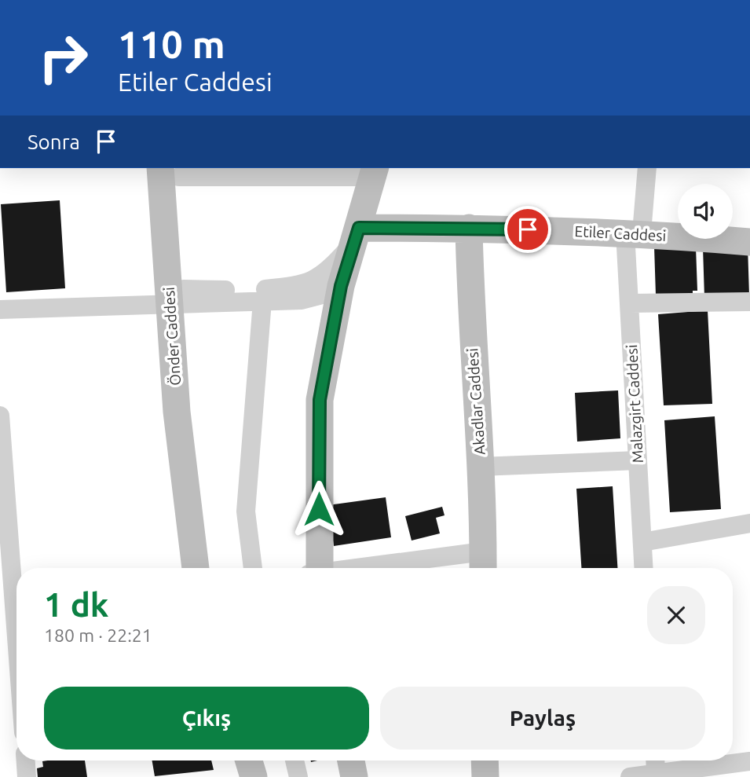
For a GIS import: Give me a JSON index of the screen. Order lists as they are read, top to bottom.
{
  "streets": {
    "street": [
      "Etiler Caddesi",
      "Önder Caddesi",
      "Akadlar Caddesi",
      "Malazgirt Caddesi"
    ]
  },
  "crossings": [
    ["Etiler Caddesi", "Akadlar Caddesi"],
    ["Etiler Caddesi", "Malazgirt Caddesi"]
  ],
  "page": {
    "turn": ["110 m", "Etiler Caddesi"],
    "then": "Sonra",
    "heading": ["1 dk", "180 m · 22:21"],
    "buttons": ["Çıkış", "Paylaş"]
  }
}
